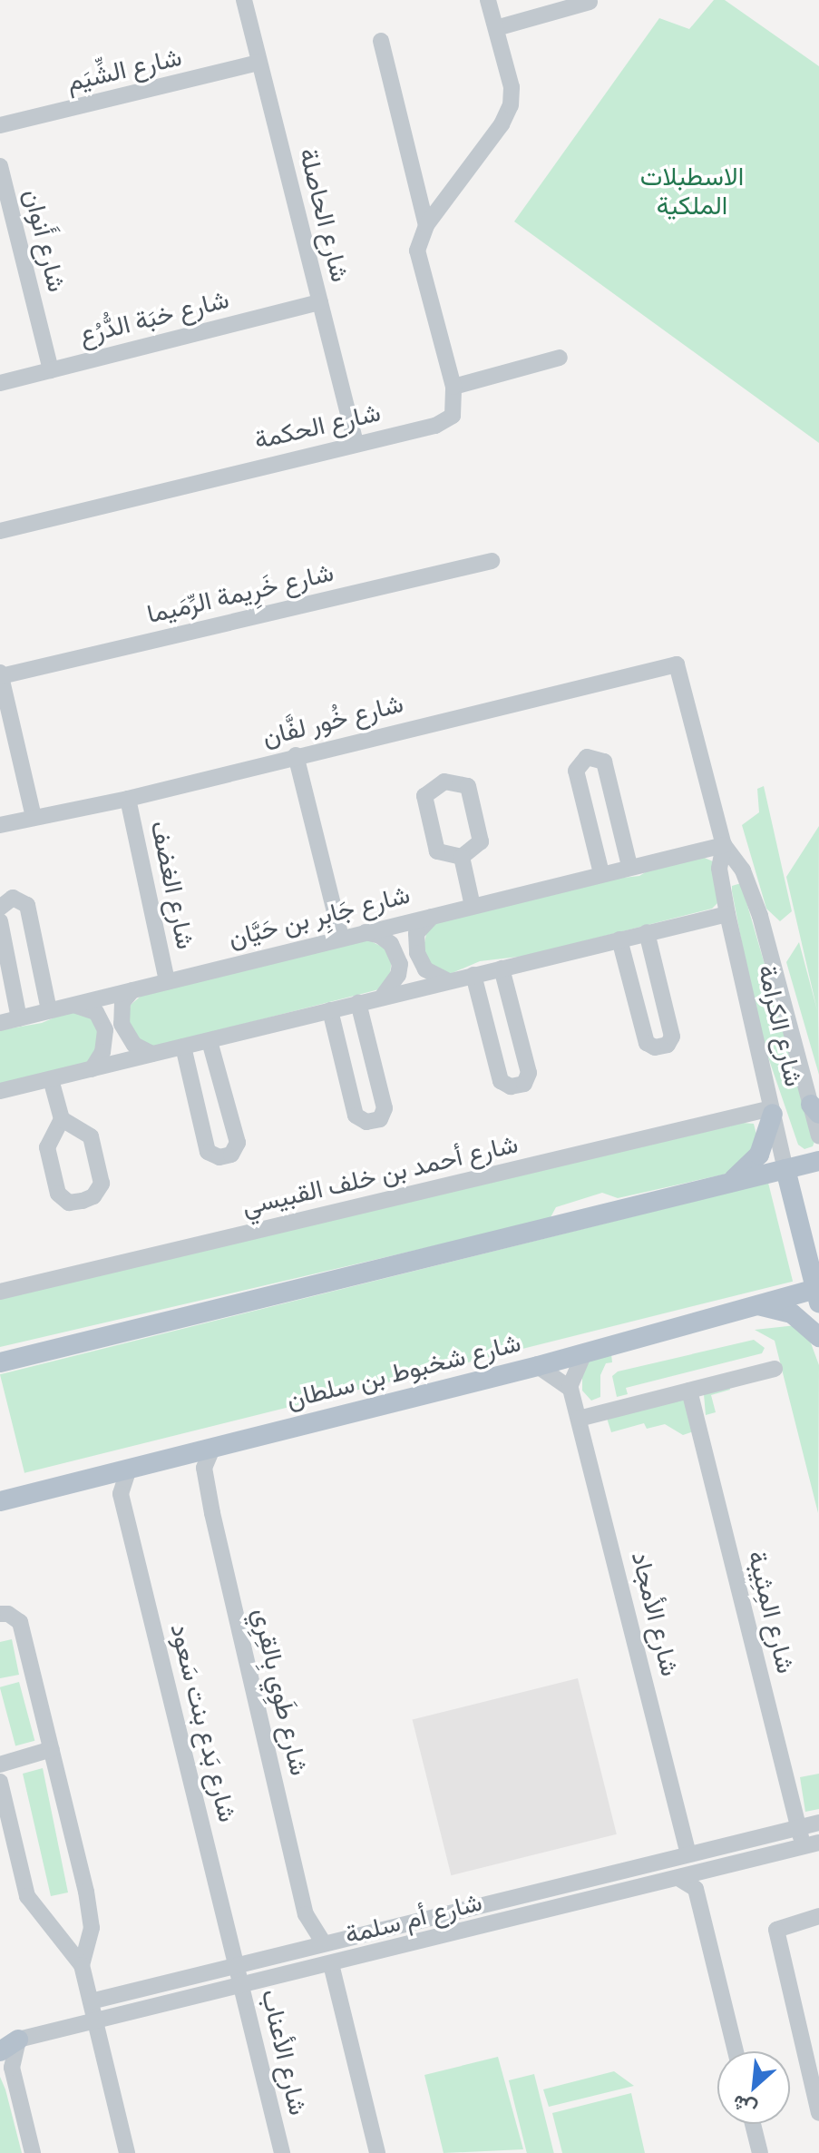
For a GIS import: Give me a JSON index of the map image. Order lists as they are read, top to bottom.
{
  "streets": {
    "main road": ["شارع الكرامة", "شارع شخبوط بن سلطان"],
    "street": [
      "شارع الشِّيَم",
      "شارع الحاصلة",
      "شارع أَنوان",
      "شارع خبَة الدُّرُع",
      "شارع الحكمة",
      "شارع خَرِيمة الرِّمَيما",
      "شارع خُور لفَّان",
      "شارع الغضف",
      "شارع جَابِر بن حَيَّان",
      "شارع أحمد بن خلف القبيسي",
      "شارع المِثِيبة",
      "شارع الأمجاد",
      "شارع طَوِي بِالقِرِي",
      "شارع بَدع بنت سَعود",
      "شارع أم سلمة",
      "شارع الأعناب"
    ]
  },
  "crossings": [
    ["شارع الشِّيَم", "شارع الحاصلة"],
    ["شارع الحاصلة", "شارع خبَة الدُّرُع"],
    ["شارع الحاصلة", "شارع الحكمة"],
    ["شارع أَنوان", "شارع خبَة الدُّرُع"],
    ["شارع خُور لفَّان", "شارع الغضف"],
    ["شارع خُور لفَّان", "شارع الكرامة"],
    ["شارع الغضف", "شارع جَابِر بن حَيَّان"],
    ["شارع جَابِر بن حَيَّان", "شارع الكرامة"],
    ["شارع الكرامة", "شارع أحمد بن خلف القبيسي"],
    ["شارع الكرامة", "شارع شخبوط بن سلطان"],
    ["شارع شخبوط بن سلطان", "شارع طَوِي بِالقِرِي"],
    ["شارع المِثِيبة", "شارع أم سلمة"],
    ["شارع الأمجاد", "شارع أم سلمة"],
    ["شارع طَوِي بِالقِرِي", "شارع أم سلمة"],
    ["شارع بَدع بنت سَعود", "شارع أم سلمة"],
    ["شارع بَدع بنت سَعود", "شارع الأعناب"],
    ["شارع أم سلمة", "شارع الأعناب"]
  ],
  "parks": ["الاسطبلات الملكية"],
  "north": "bottom left"
}
